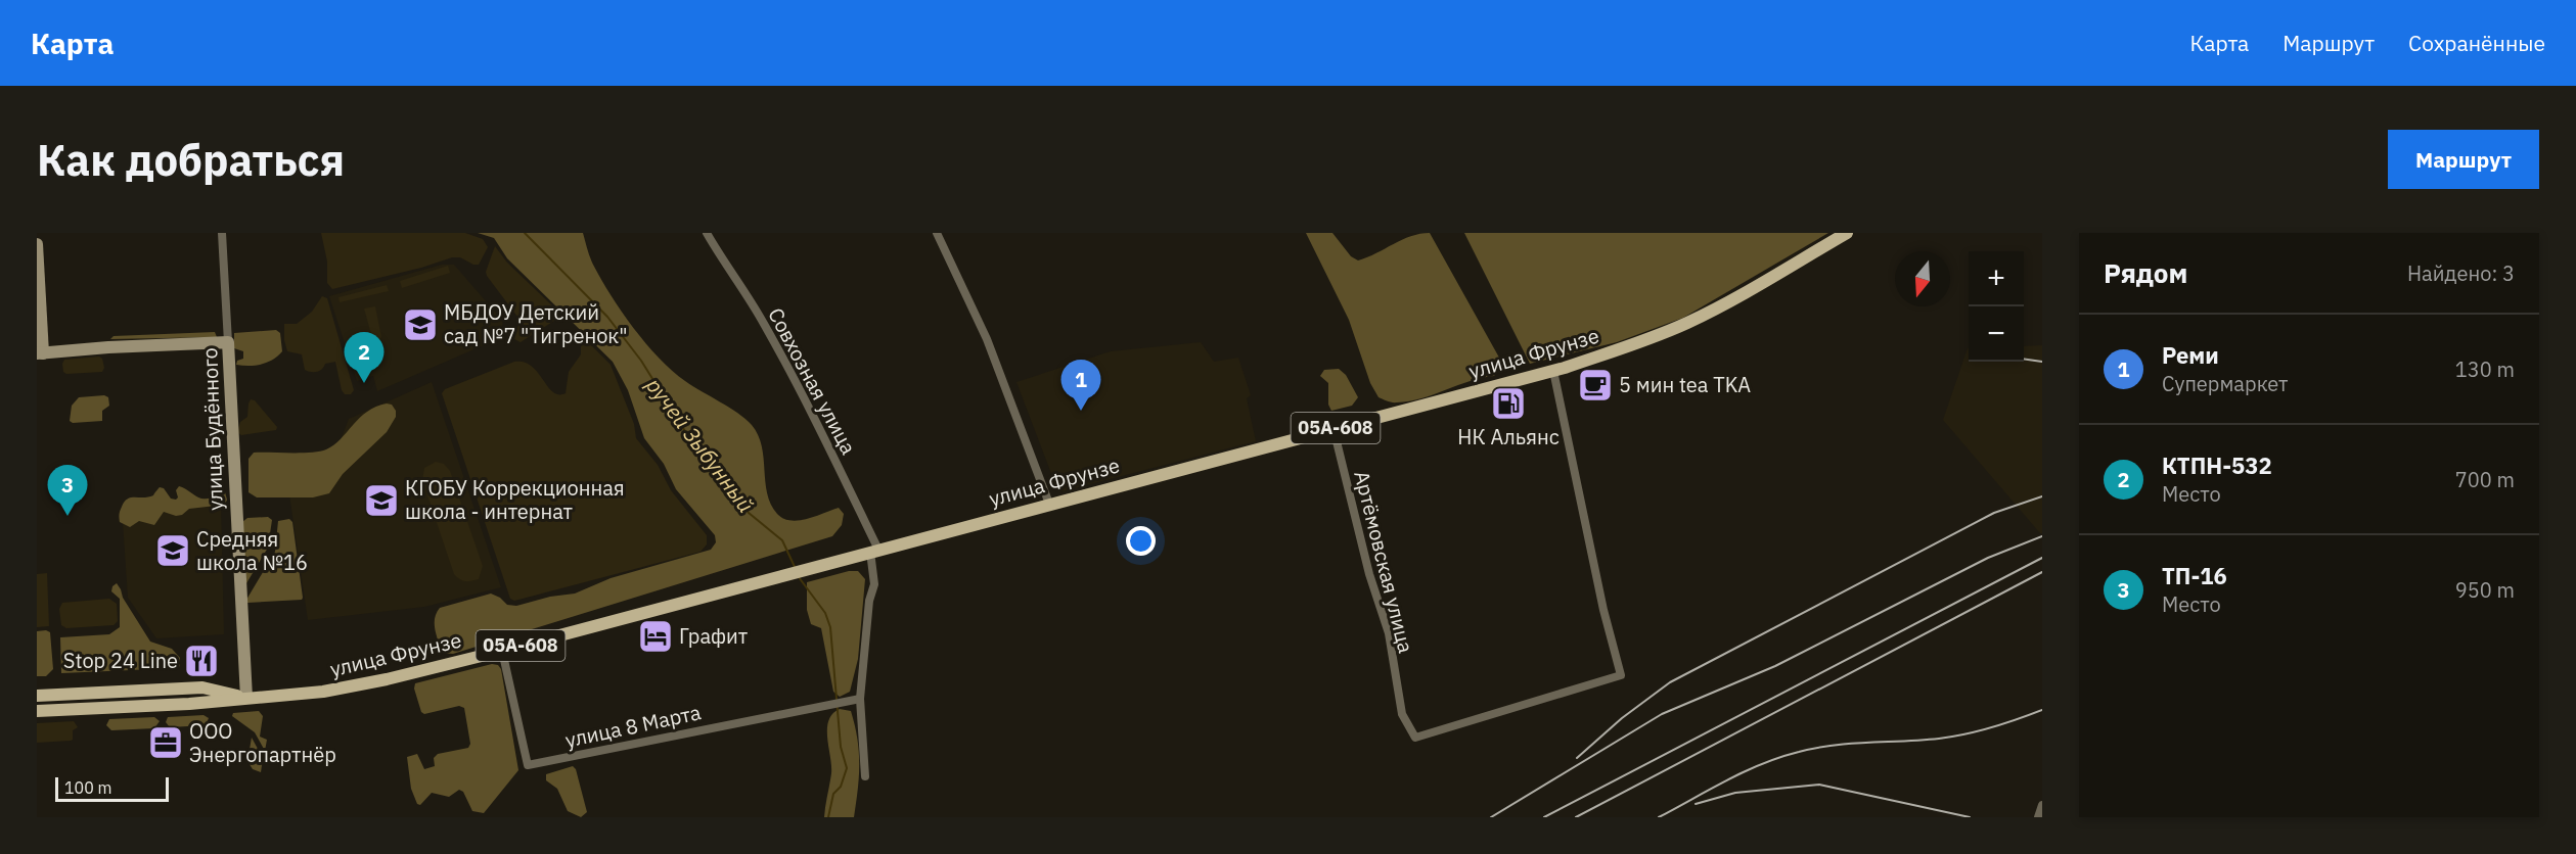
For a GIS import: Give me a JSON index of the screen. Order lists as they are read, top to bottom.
{
  "streets": {
    "main road": ["улица Фрунзе", "05А-608", "улица Будённого"],
    "street": ["Совхозная улица", "Артёмовская улица", "улица 8 Марта"]
  },
  "crossings": [
    ["улица Фрунзе", "Совхозная улица"],
    ["улица Фрунзе", "улица Будённого"],
    ["улица Фрунзе", "Артёмовская улица"],
    ["улица Фрунзе", "улица 8 Марта"]
  ],
  "water": ["ручей Зыбунный"],
  "places": {
    "school or university": ["МБДОУ Детский сад №7 \"Тигренок\"", "КГОБУ Коррекционная школа - интернат", "Средняя школа №16"],
    "cafe": ["5 мин tea TKA"],
    "fuel station": ["НК Альянс"],
    "hotel": ["Графит"],
    "restaurant": ["Stop 24 Line"],
    "office": ["ООО Энергопартнёр"]
  },
  "scale_bar": "100 m",
  "north": "bottom",
  "page": {
    "header": "Карта",
    "nav": ["Карта", "Маршрут", "Сохранённые"],
    "buttons": "Маршрут",
    "title": "Как добраться",
    "heading": ["Рядом", "Найдено: 3"],
    "map_buttons": ["+", "−"],
    "list": [
      {
        "mark": "1",
        "name": "Реми",
        "note": "Супермаркет",
        "value": "130 m"
      },
      {
        "mark": "2",
        "name": "КТПН-532",
        "note": "Место",
        "value": "700 m"
      },
      {
        "mark": "3",
        "name": "ТП-16",
        "note": "Место",
        "value": "950 m"
      }
    ],
    "pins": ["2", "1", "3"],
    "scale": "100 m"
  }
}
